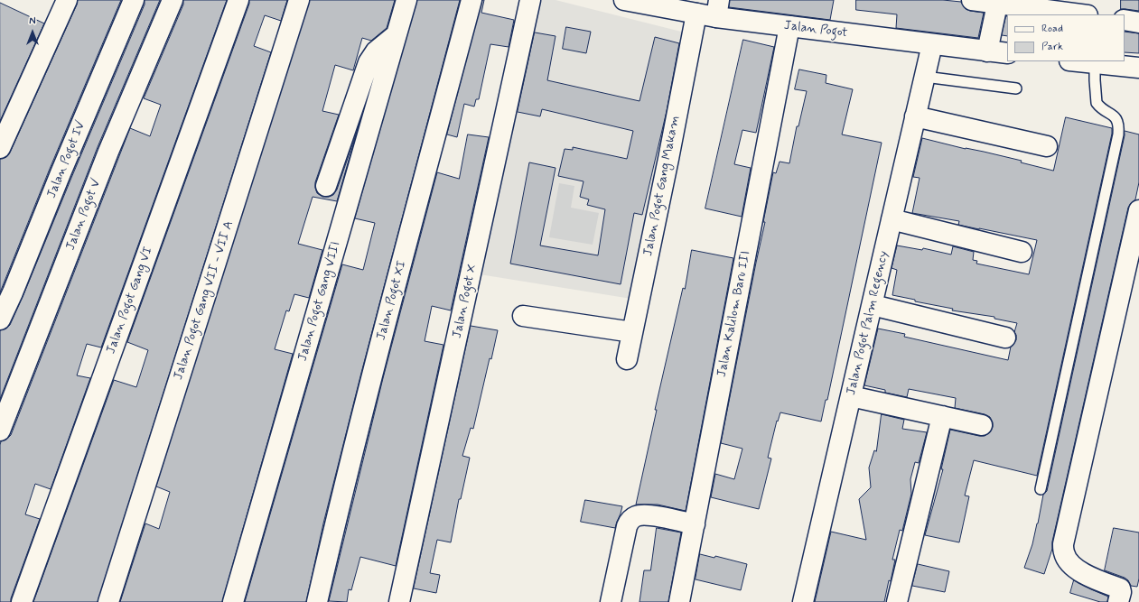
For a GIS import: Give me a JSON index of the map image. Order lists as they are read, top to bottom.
{
  "streets": {
    "street": [
      "Jalan Pogot",
      "Jalan Pogot IV",
      "Jalan Pogot Gang Makam",
      "Jalan Pogot V",
      "Jalan Pogot Gang VI",
      "Jalan Pogot Gang VII - VII A",
      "Jalan Pogot XI",
      "Jalan Pogot Gang VIII",
      "Jalan Pogot X",
      "Jalan Kalilom Baru III",
      "Jalan Pogot Palm Regency"
    ]
  },
  "crossings": [
    ["Jalan Pogot", "Jalan Pogot Gang Makam"],
    ["Jalan Pogot", "Jalan Kalilom Baru III"],
    ["Jalan Pogot", "Jalan Pogot Palm Regency"]
  ],
  "legend": ["Road", "Park"],
  "north": "top"
}
